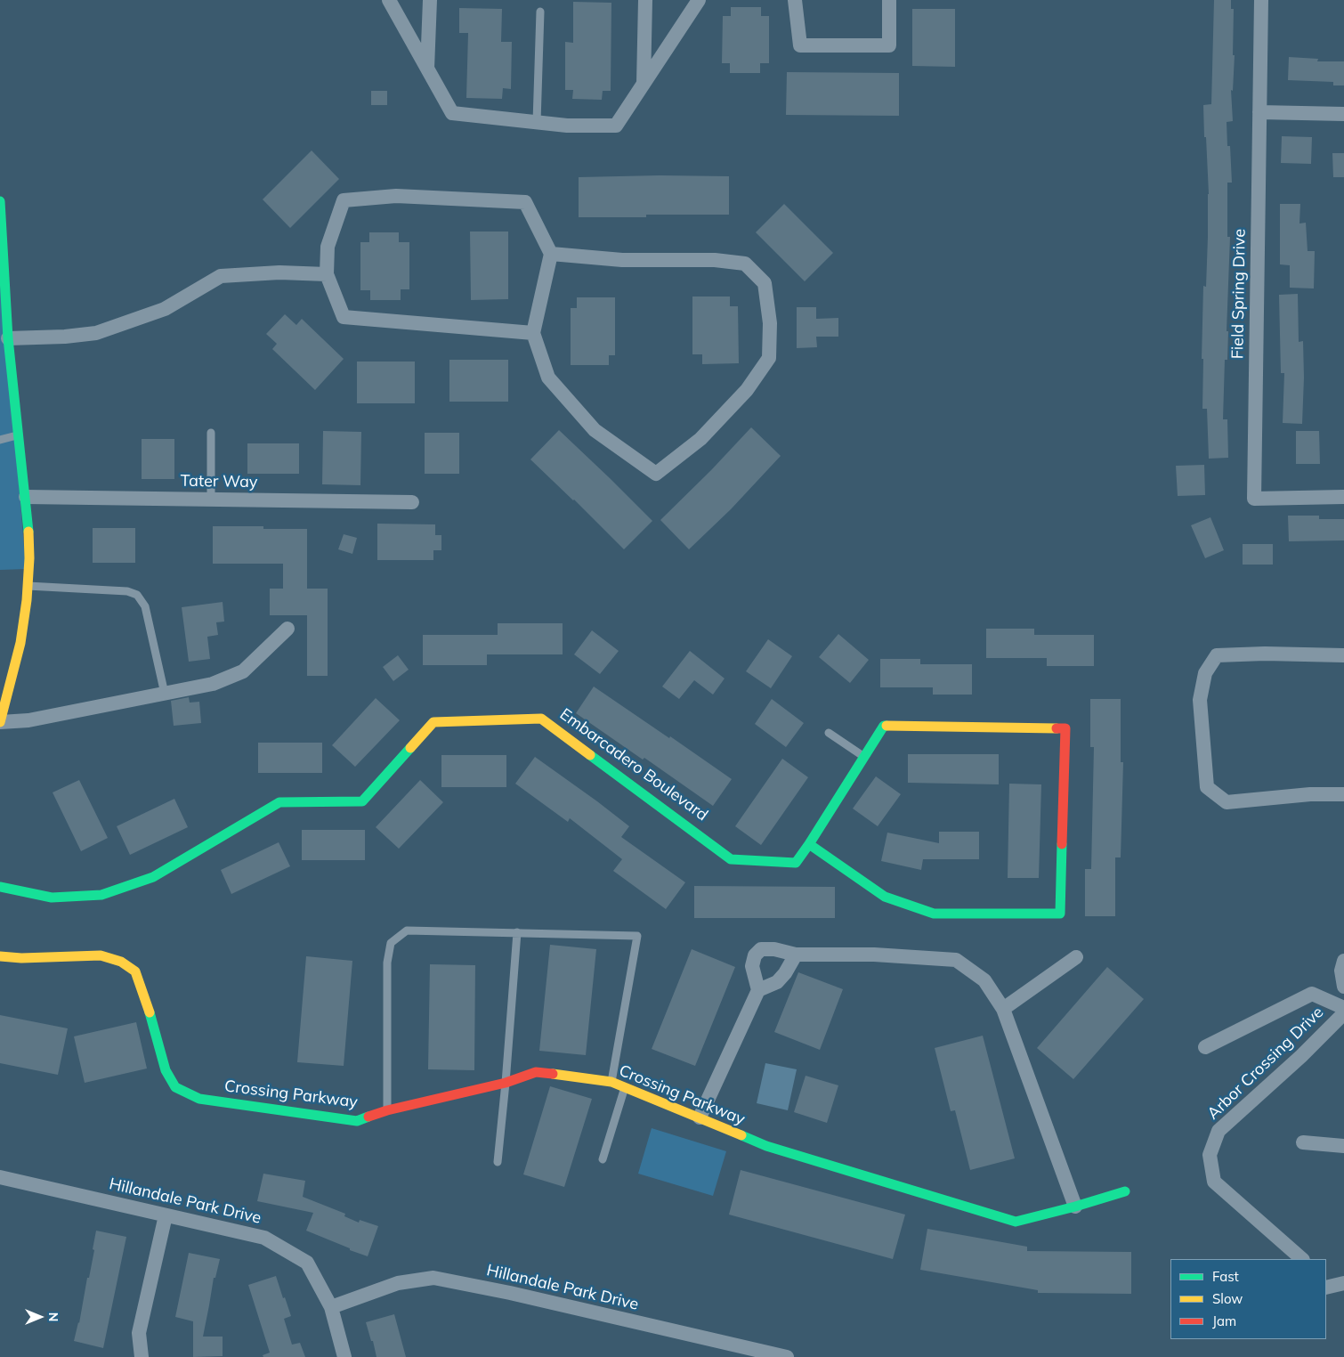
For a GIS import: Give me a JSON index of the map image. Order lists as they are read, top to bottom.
{
  "streets": {
    "street": [
      "Field Spring Drive",
      "Tater Way",
      "Embarcadero Boulevard",
      "Arbor Crossing Drive",
      "Crossing Parkway",
      "Hillandale Park Drive"
    ]
  },
  "legend": ["Fast", "Slow", "Jam"],
  "north": "right"
}
